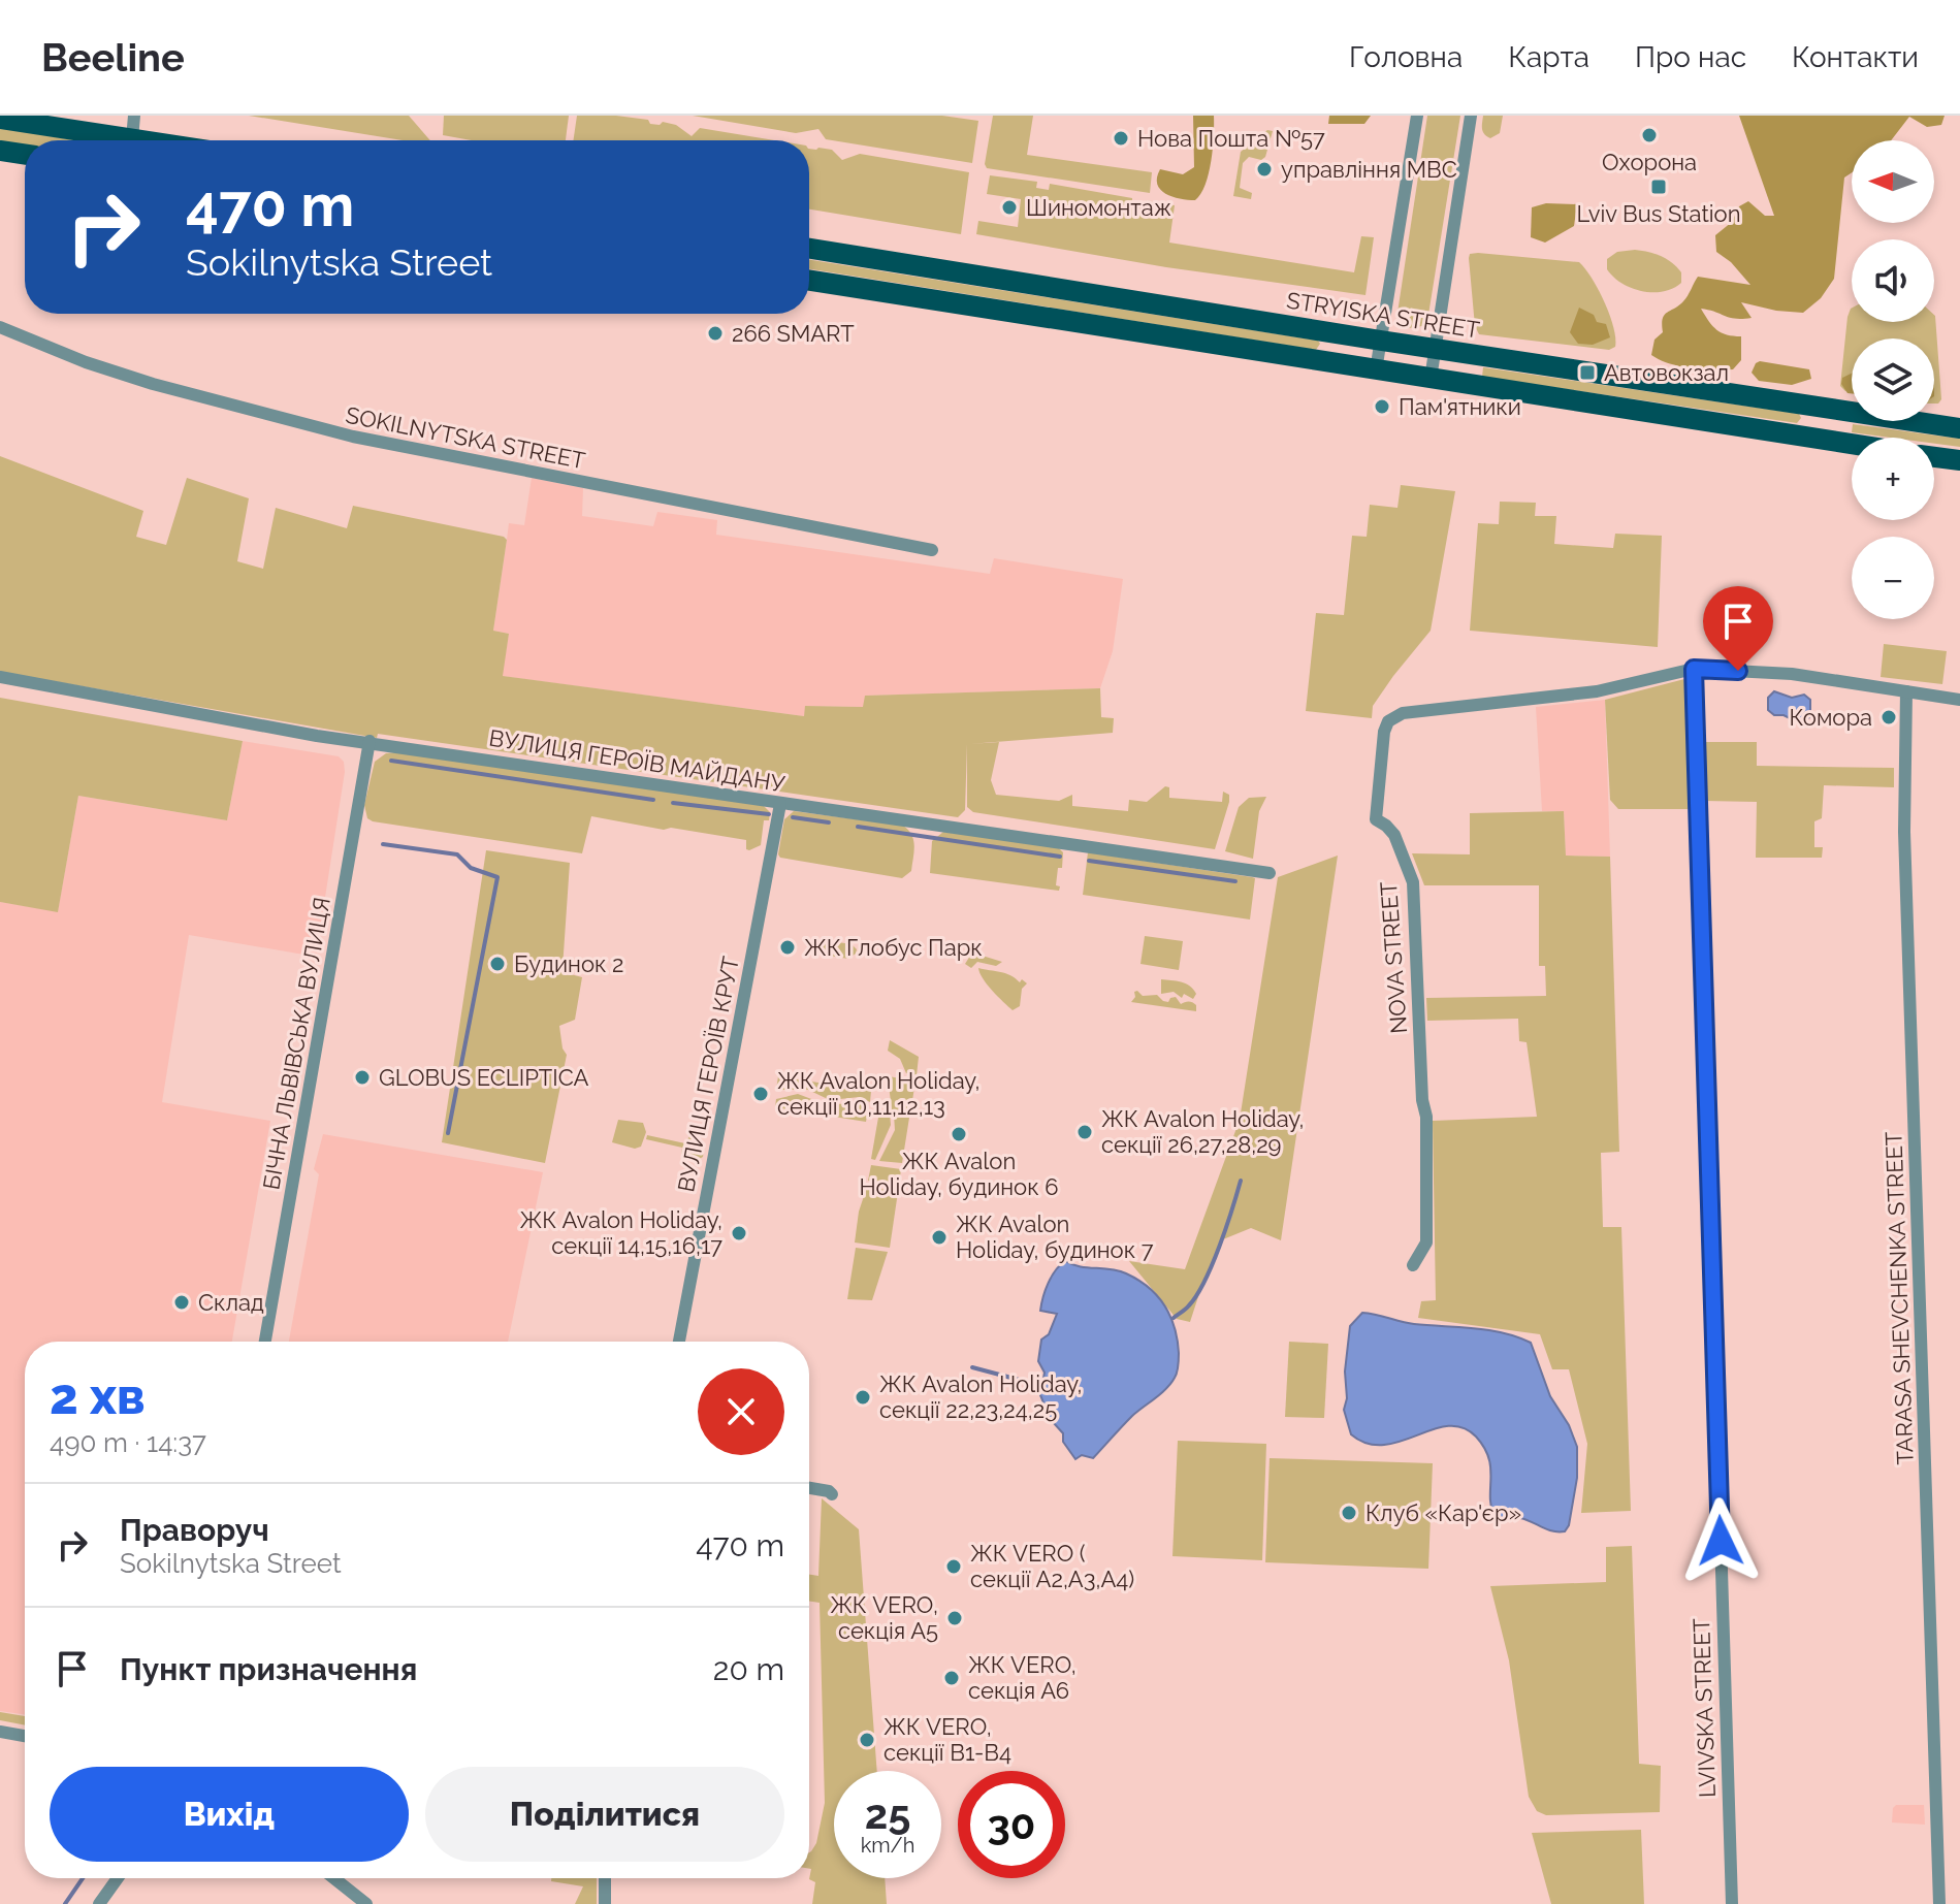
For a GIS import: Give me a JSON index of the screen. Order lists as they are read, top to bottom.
{
  "streets": {
    "main road": ["STRYISKA STREET"],
    "street": [
      "SOKILNYTSKA STREET",
      "ВУЛИЦЯ ГЕРОЇВ МАЙДАНУ",
      "NOVA STREET",
      "БІЧНА ЛЬВІВСЬКА ВУЛИЦЯ",
      "ВУЛИЦЯ ГЕРОЇВ КРУТ",
      "TARASA SHEVCHENKA STREET",
      "LVIVSKA STREET"
    ]
  },
  "crossings": [
    ["ВУЛИЦЯ ГЕРОЇВ МАЙДАНУ", "БІЧНА ЛЬВІВСЬКА ВУЛИЦЯ"],
    ["ВУЛИЦЯ ГЕРОЇВ МАЙДАНУ", "ВУЛИЦЯ ГЕРОЇВ КРУТ"],
    ["NOVA STREET", "LVIVSKA STREET"]
  ],
  "places": {
    "other": [
      "Охорона",
      "Нова Пошта №57",
      "управління МВС",
      "Шиномонтаж",
      "266 SMART",
      "Пам'ятники",
      "Комора",
      "ЖК Глобус Парк",
      "Будинок 2",
      "GLOBUS ECLIPTICA",
      "ЖК Avalon Holiday, секції 10,11,12,13",
      "ЖК Avalon Holiday, секції 26,27,28,29",
      "ЖК Avalon Holiday, будинок 6",
      "ЖК Avalon Holiday, секції 14,15,16,17",
      "ЖК Avalon Holiday, будинок 7",
      "Склад",
      "ЖК Avalon Holiday, секції 22,23,24,25",
      "Клуб «Кар'єр»",
      "ЖК VERO ( секції А2,А3,А4)",
      "ЖК VERO, секція А5",
      "ЖК VERO, секція А6",
      "ЖК VERO, секції В1-В4"
    ],
    "transit": ["Lviv Bus Station", "Автовокзал"]
  },
  "north": "left",
  "page": {
    "header": "Beeline",
    "nav": [
      "Головна",
      "Карта",
      "Про нас",
      "Контакти"
    ],
    "map_buttons": ["+", "−"],
    "turn": ["470 m", "Sokilnytska Street"],
    "heading": ["2 хв", "490 m · 14:37"],
    "list": [
      {
        "name": "Праворуч",
        "note": "Sokilnytska Street",
        "value": "470 m"
      },
      {
        "name": "Пункт призначення",
        "value": "20 m"
      }
    ],
    "buttons": ["Вихід", "Поділитися"],
    "speed": "25 km/h",
    "limit": "30"
  }
}
